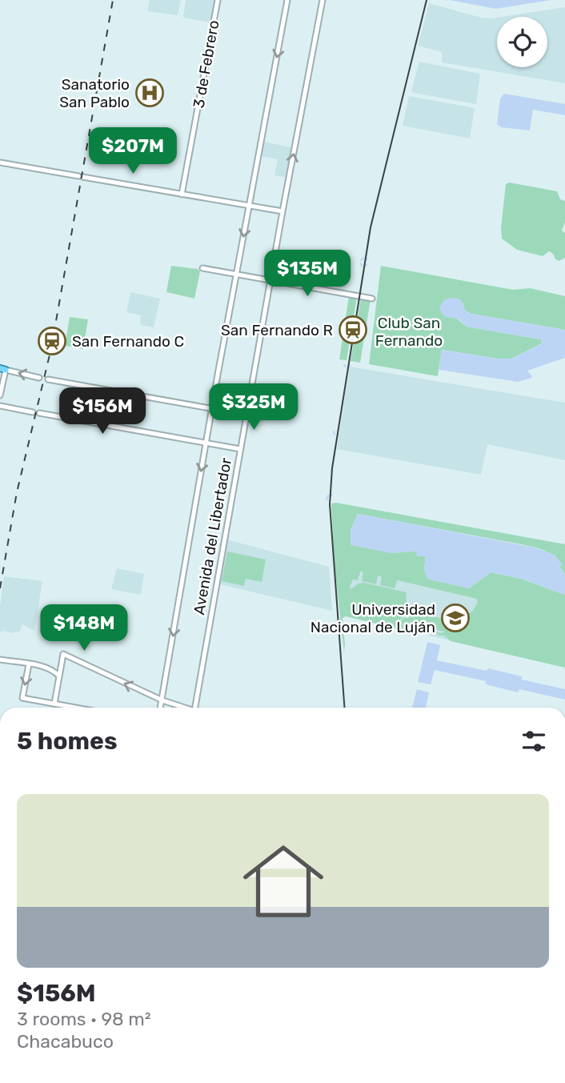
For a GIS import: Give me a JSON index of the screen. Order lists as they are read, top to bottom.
{
  "streets": {
    "street": ["3 de Febrero", "Avenida del Libertador"]
  },
  "parks": ["Club San Fernando"],
  "places": {
    "hospital": ["Sanatorio San Pablo"],
    "station": ["San Fernando R", "San Fernando C"],
    "school or university": ["Universidad Nacional de Luján"]
  },
  "page": {
    "price": [
      "$207M",
      "$135M",
      "$325M",
      "$156M",
      "$148M"
    ],
    "heading": "5 homes",
    "list": [
      {
        "name": "$156M",
        "note": "3 rooms · 98 m² · Chacabuco"
      }
    ]
  }
}
